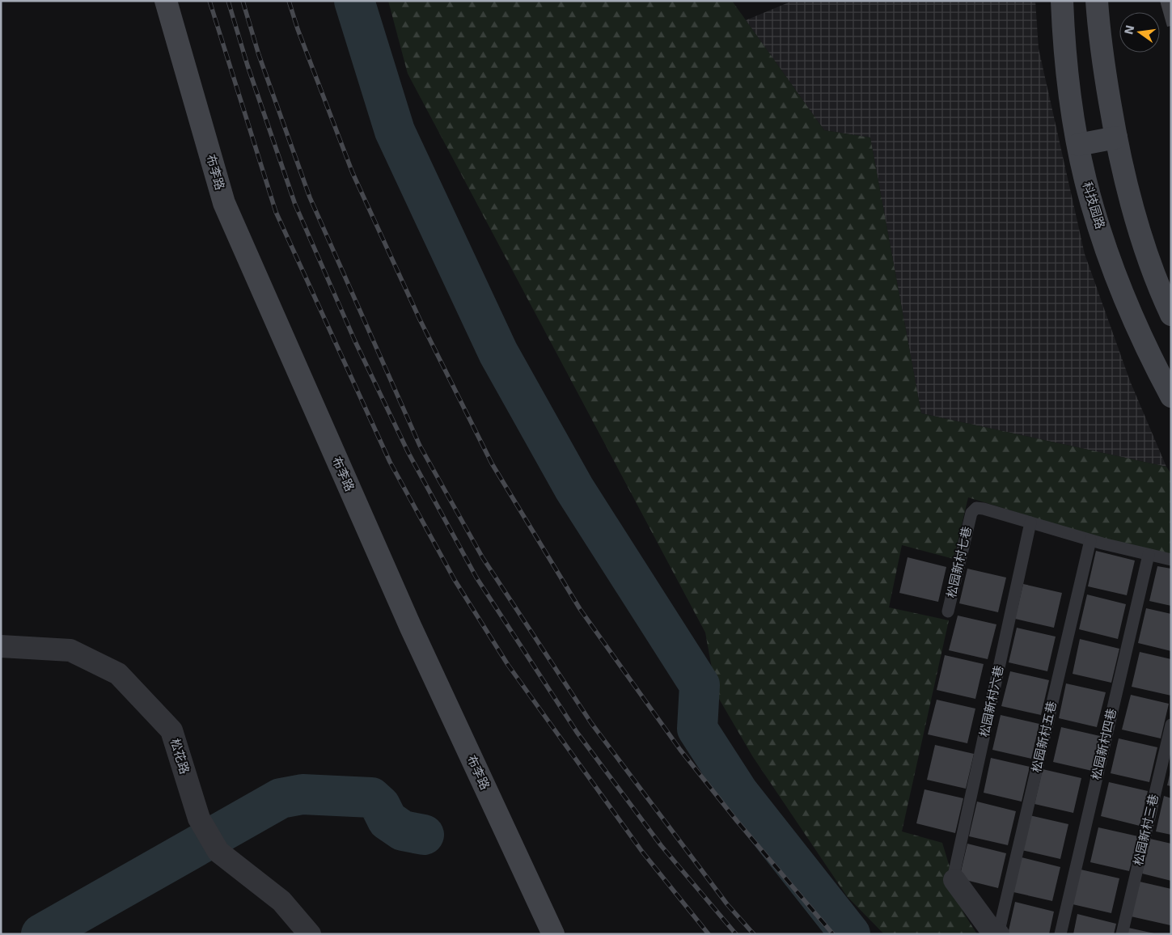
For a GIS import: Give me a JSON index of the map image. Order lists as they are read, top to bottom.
{
  "streets": {
    "main road": ["布李路", "科技园路"],
    "street": ["松花路"],
    "lane": [
      "松园新村七巷",
      "松园新村六巷",
      "松园新村五巷",
      "松园新村四巷",
      "松园新村三巷"
    ]
  },
  "crossings": [
    ["松园新村七巷", "松园新村六巷"]
  ],
  "north": "left"
}
